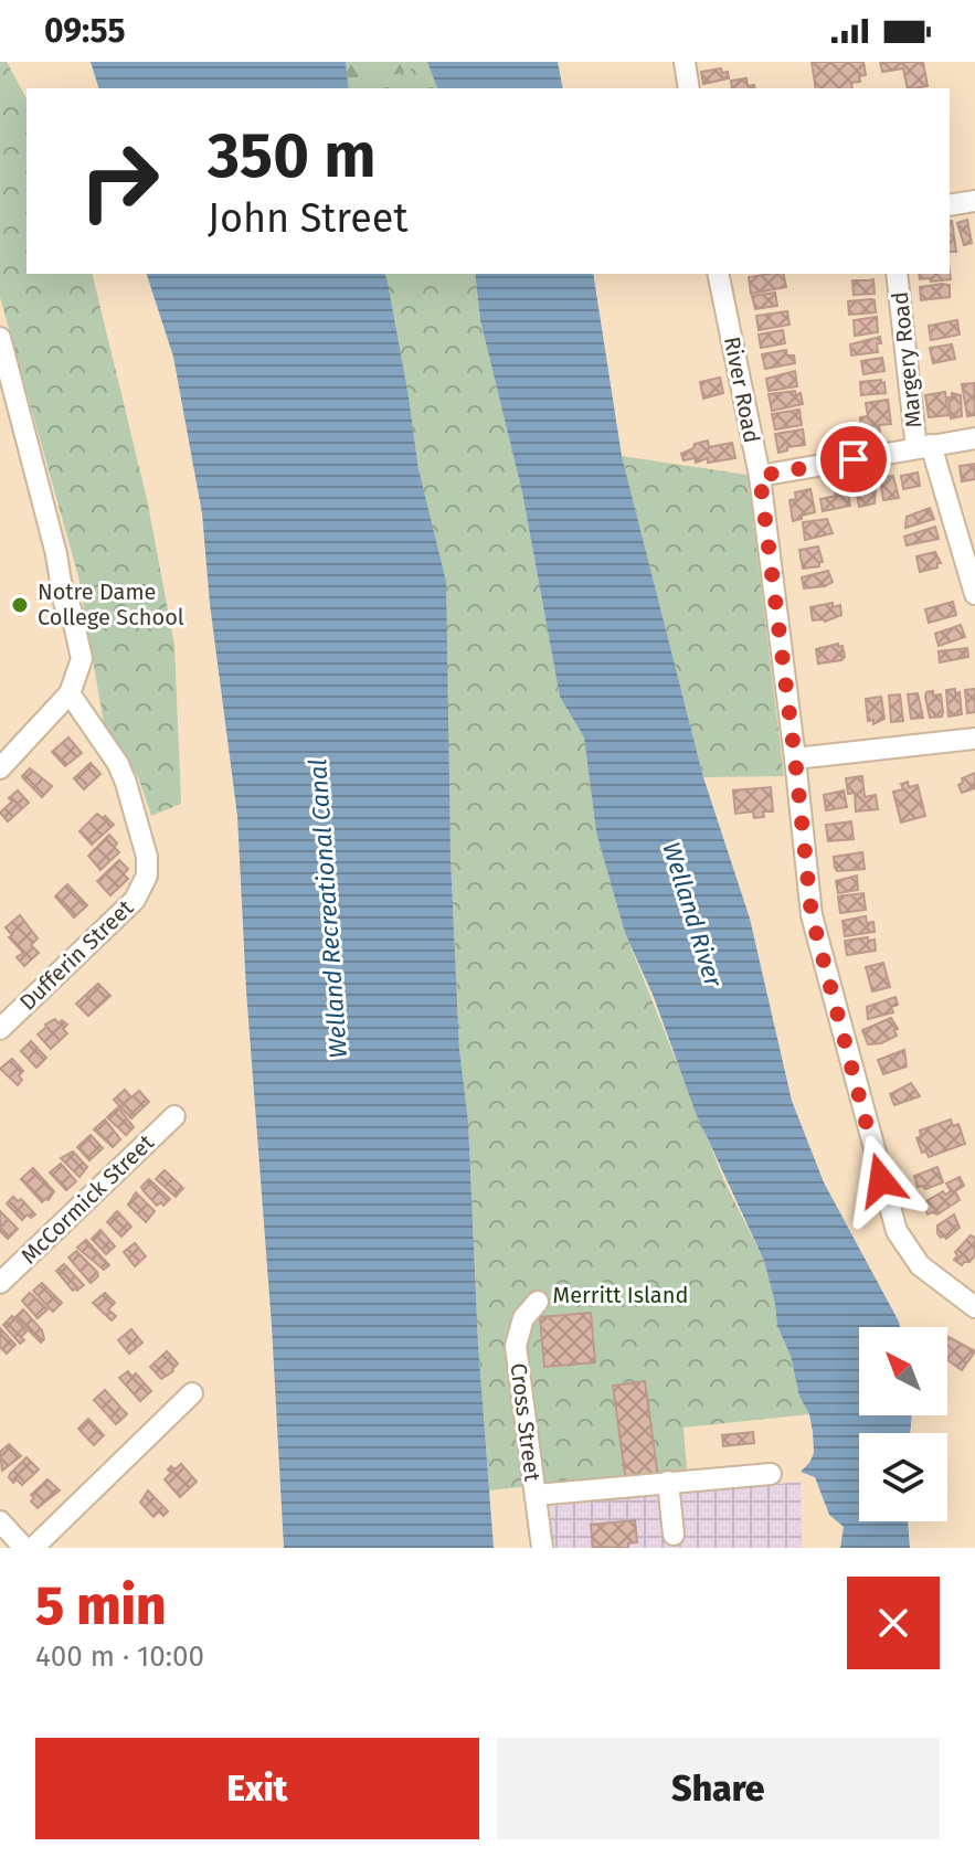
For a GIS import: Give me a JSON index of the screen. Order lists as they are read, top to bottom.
{
  "streets": {
    "street": [
      "Margery Road",
      "River Road",
      "Dufferin Street",
      "McCormick Street",
      "Cross Street"
    ]
  },
  "water": ["Welland Recreational Canal", "Welland River"],
  "parks": ["Merritt Island"],
  "places": ["Notre Dame College School"],
  "north": "top left",
  "page": {
    "status": "09:55",
    "turn": ["350 m", "John Street"],
    "heading": ["5 min", "400 m · 10:00"],
    "buttons": ["Exit", "Share"]
  }
}
